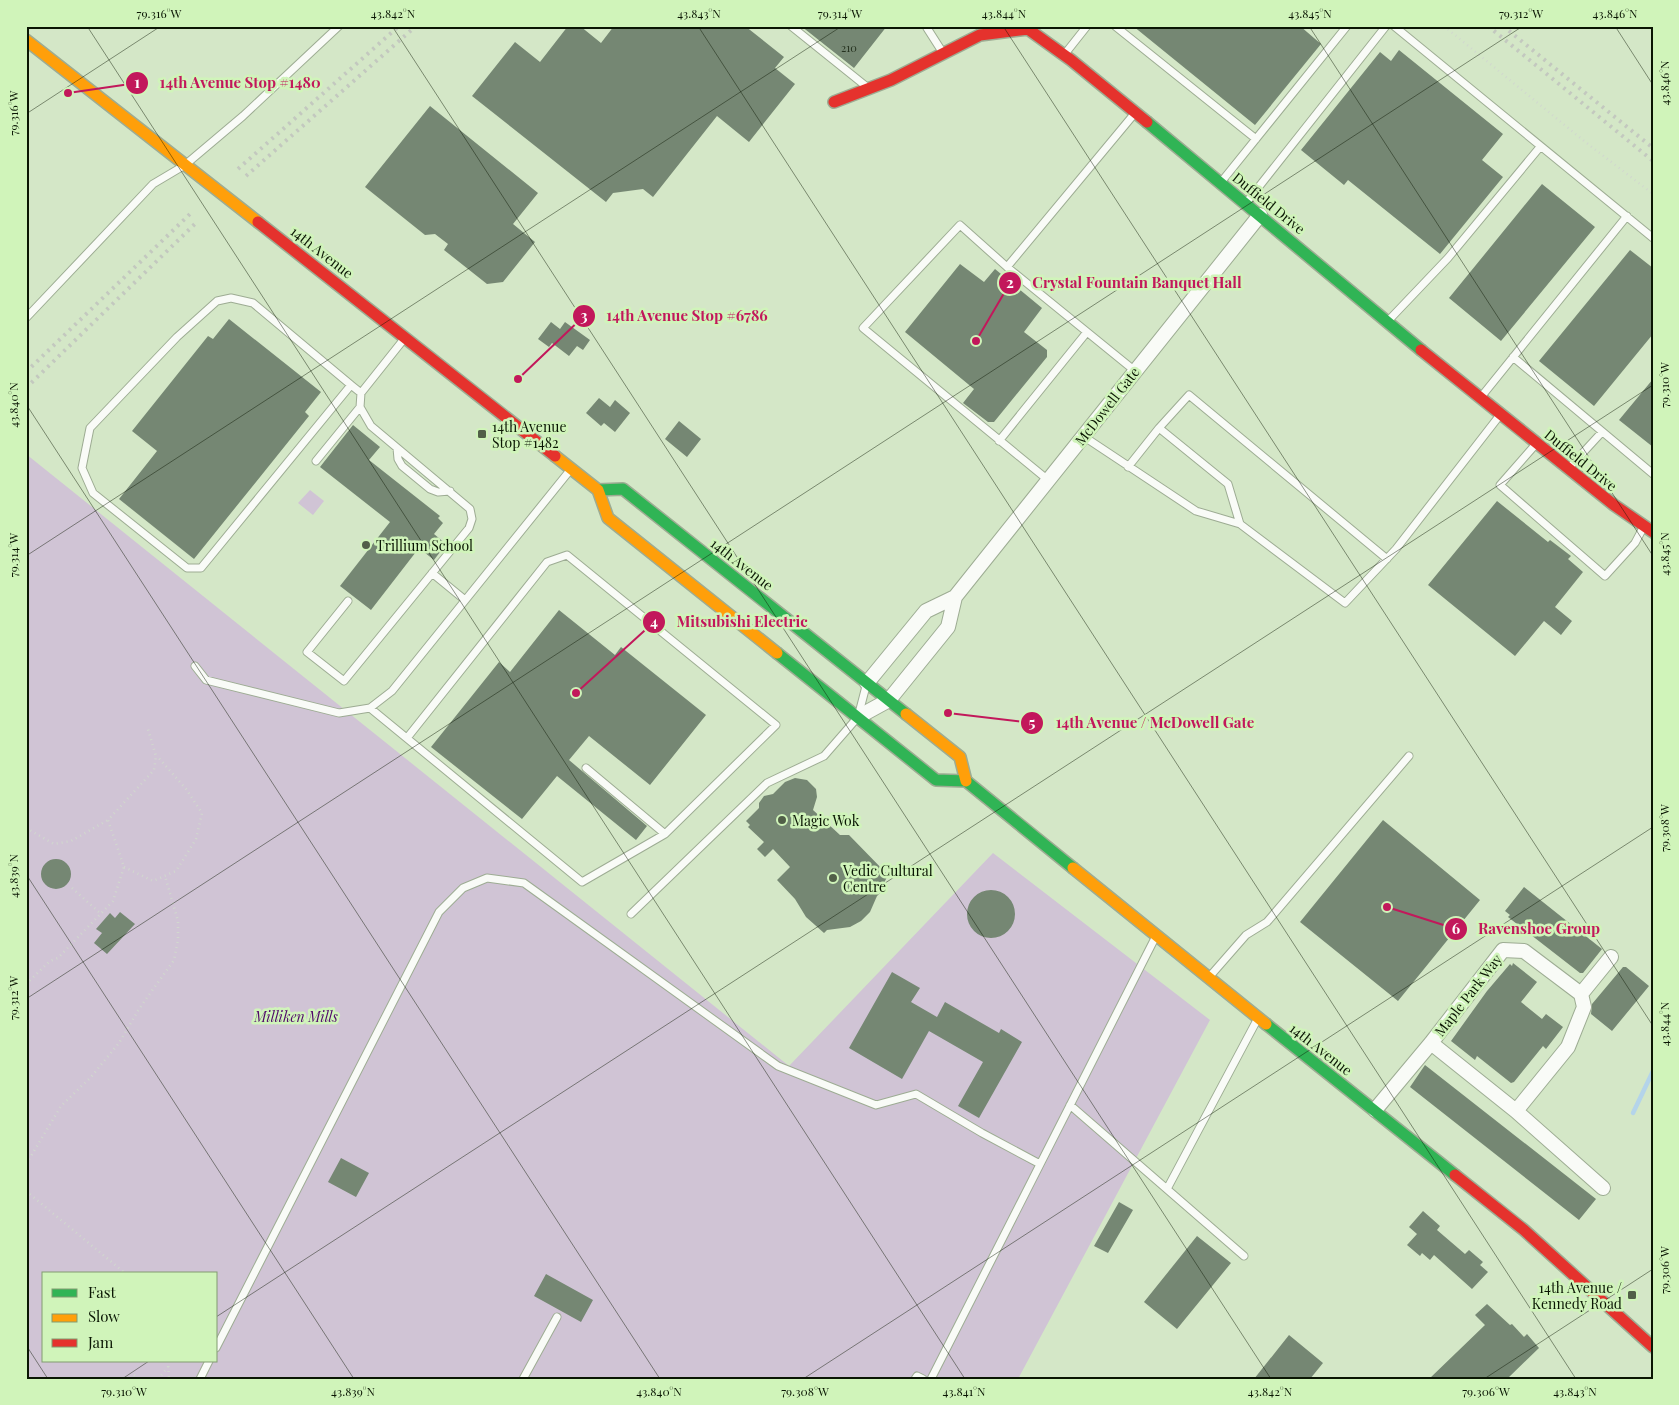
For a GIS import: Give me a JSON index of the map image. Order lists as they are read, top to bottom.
{
  "streets": {
    "main road": ["Duffield Drive", "14th Avenue"],
    "street": ["McDowell Gate", "Maple Park Way"]
  },
  "crossings": [
    ["Duffield Drive", "McDowell Gate"],
    ["14th Avenue", "McDowell Gate"],
    ["14th Avenue", "Maple Park Way"]
  ],
  "parks": ["Milliken Mills"],
  "places": {
    "other": [
      "14th Avenue Stop #1480",
      "Crystal Fountain Banquet Hall",
      "14th Avenue Stop #6786",
      "Trillium School",
      "Mitsubishi Electric",
      "14th Avenue / McDowell Gate",
      "Magic Wok",
      "Vedic Cultural Centre",
      "Ravenshoe Group"
    ],
    "transit": ["14th Avenue Stop #1482", "14th Avenue / Kennedy Road"]
  },
  "house_numbers": ["210"],
  "legend": ["Fast", "Slow", "Jam"],
  "coordinates": [
    "79.316°W",
    "43.842°N",
    "43.843°N",
    "79.314°W",
    "43.844°N",
    "43.845°N",
    "79.312°W",
    "43.846°N",
    "79.310°W",
    "43.840°N",
    "79.308°W",
    "43.839°N",
    "79.306°W",
    "43.841°N"
  ]
}
